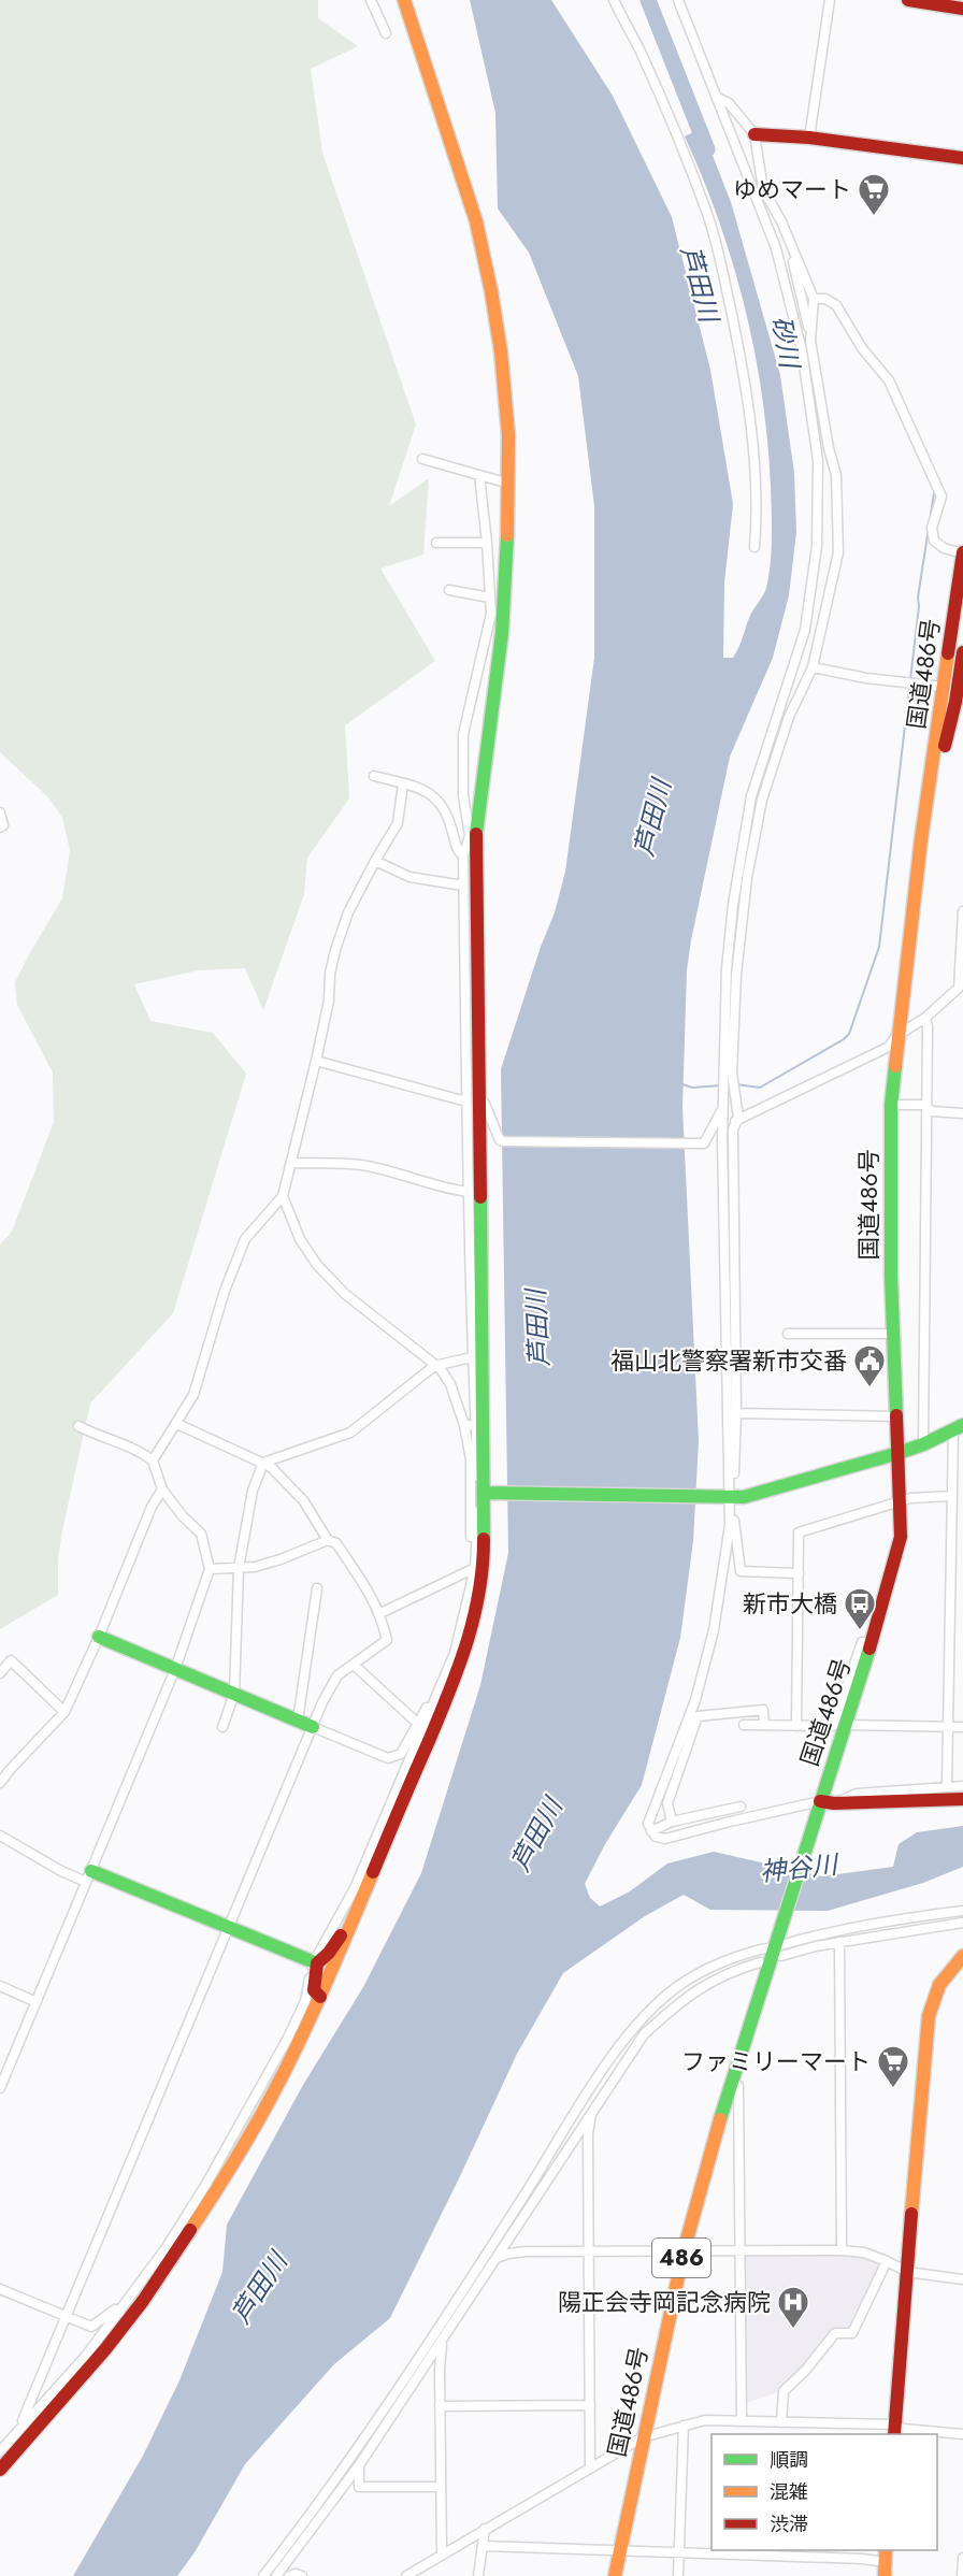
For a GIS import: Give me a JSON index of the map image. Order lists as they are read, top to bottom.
{
  "streets": {
    "main road": ["国道486号", "486"]
  },
  "water": ["芦田川", "砂川", "神谷川"],
  "places": {
    "supermarket": ["ゆめマート", "ファミリーマート"],
    "public building": ["福山北警察署新市交番"],
    "bus stop": ["新市大橋"],
    "hospital": ["陽正会寺岡記念病院"]
  },
  "legend": ["順調", "混雑", "渋滞"]
}
